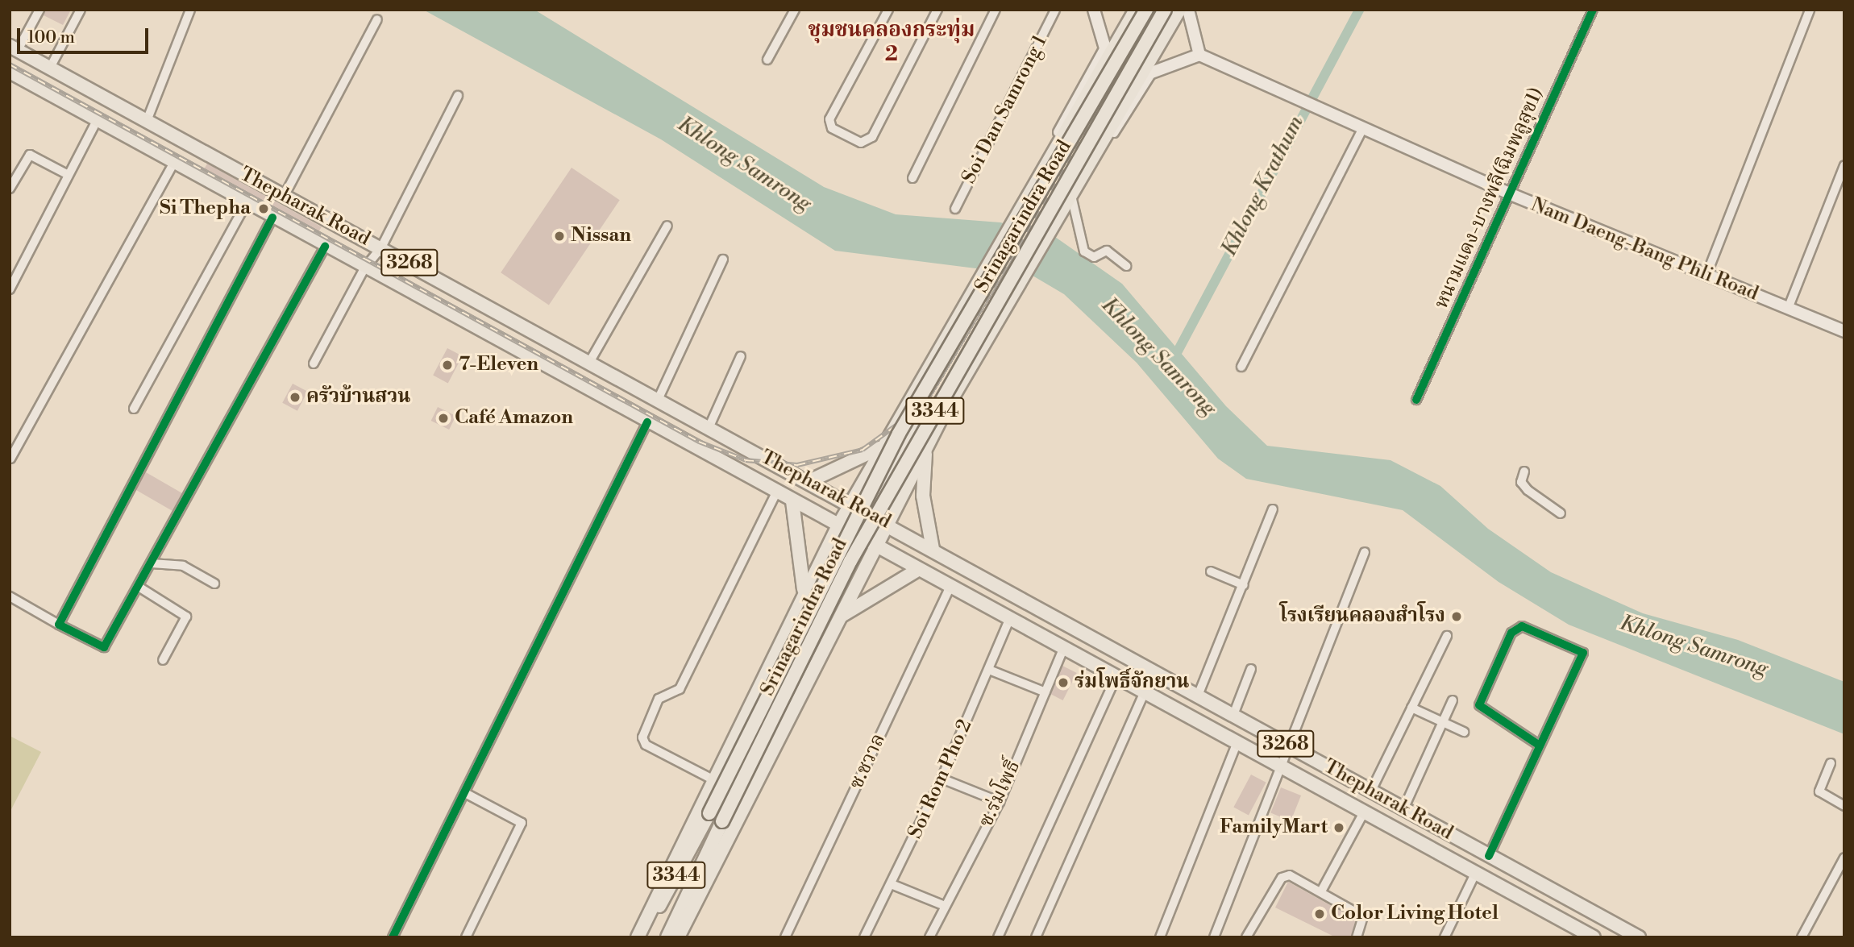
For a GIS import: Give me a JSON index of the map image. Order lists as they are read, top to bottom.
{
  "streets": {
    "main road": [
      "Thepharak Road",
      "Srinagarindra Road",
      "Nam Daeng-Bang Phli Road",
      "3268",
      "3344"
    ],
    "street": [
      "Soi Dan Samrong 1",
      "หนามแดง-บางพลี(ฉิมพลูสุข1)",
      "ซ.ชวาล",
      "Soi Rom Pho 2",
      "ซ.ร่มโพธิ์"
    ]
  },
  "crossings": [
    ["หนามแดง-บางพลี(ฉิมพลูสุข1)", "Nam Daeng-Bang Phli Road"],
    ["Thepharak Road", "Srinagarindra Road"],
    ["Thepharak Road", "ซ.ชวาล"],
    ["Thepharak Road", "Soi Rom Pho 2"],
    ["Thepharak Road", "ซ.ร่มโพธิ์"]
  ],
  "districts": ["ชุมชนคลองกระทุ่ม 2"],
  "water": ["Khlong Samrong", "Khlong Krathum"],
  "places": [
    "Si Thepha",
    "Nissan",
    "7-Eleven",
    "ครัวบ้านสวน",
    "Café Amazon",
    "โรงเรียนคลองสำโรง",
    "ร่มโพธิ์จักยาน",
    "FamilyMart",
    "Color Living Hotel"
  ],
  "scale_bar": "100 m"
}
